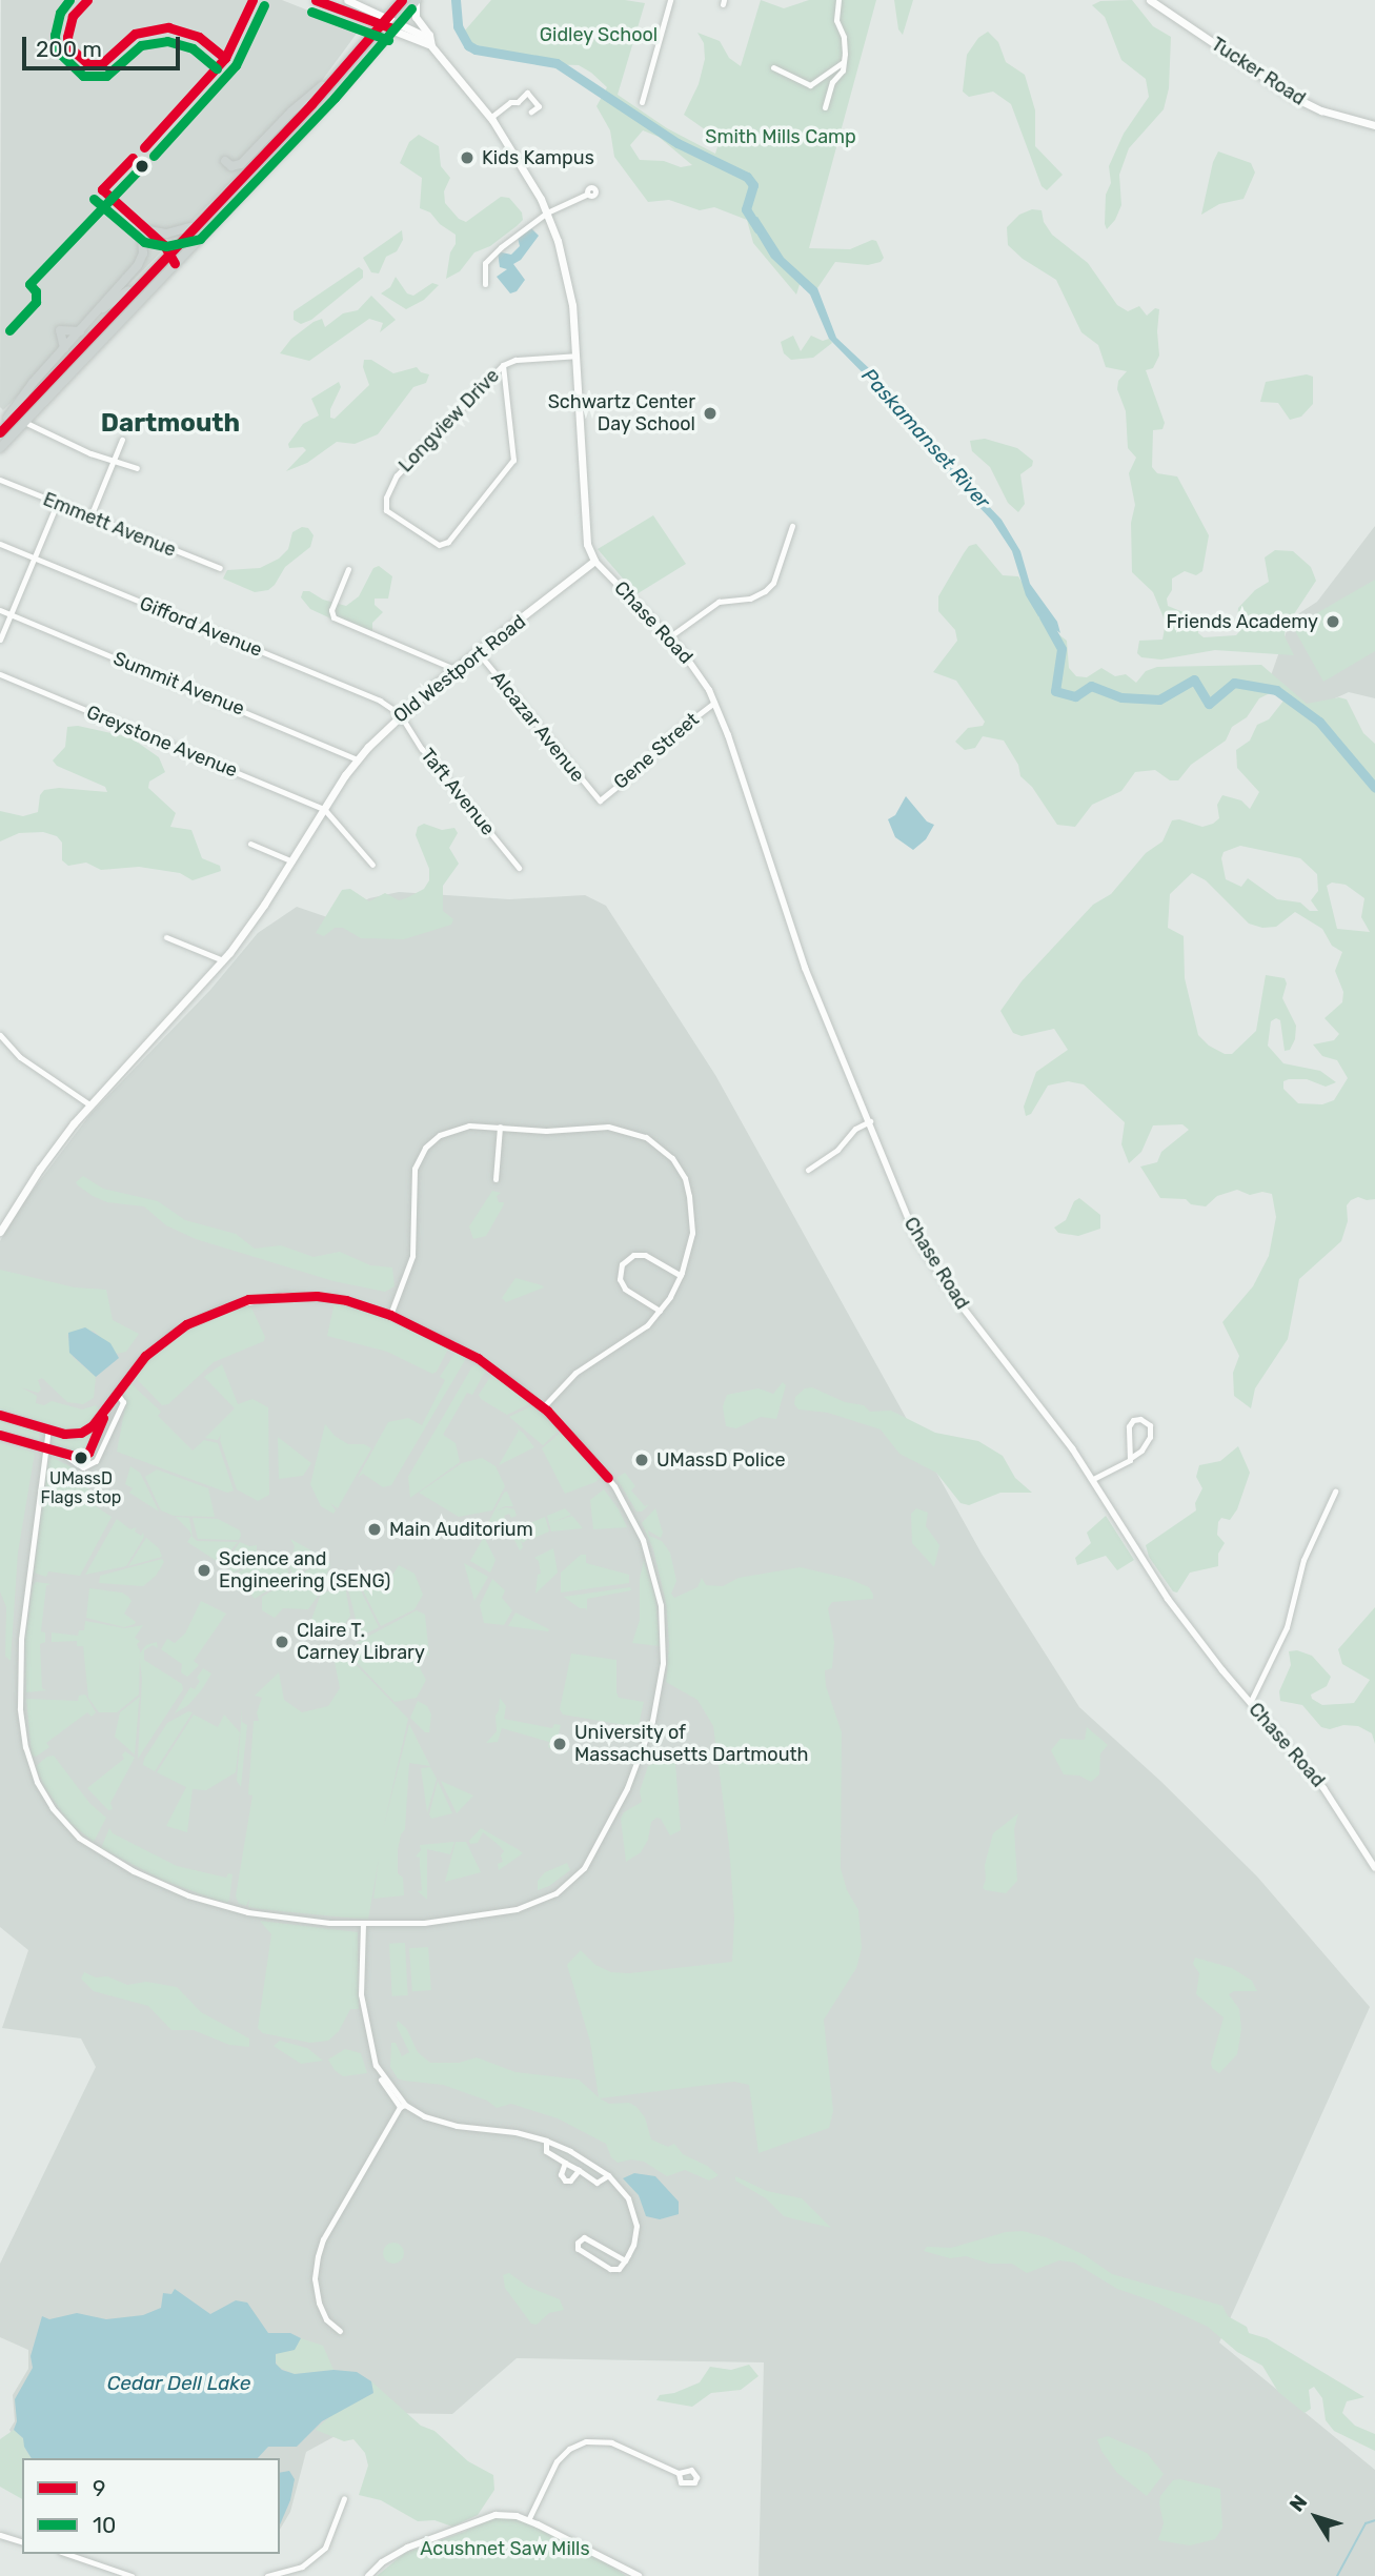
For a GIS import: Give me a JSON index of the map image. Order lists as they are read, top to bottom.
{
  "streets": {
    "main road": ["Tucker Road", "Old Westport Road"],
    "street": [
      "Longview Drive",
      "Emmett Avenue",
      "Chase Road",
      "Gifford Avenue",
      "Summit Avenue",
      "Alcazar Avenue",
      "Greystone Avenue",
      "Gene Street",
      "Taft Avenue"
    ]
  },
  "crossings": [
    ["Chase Road", "Old Westport Road"],
    ["Chase Road", "Gene Street"],
    ["Gifford Avenue", "Old Westport Road"],
    ["Gifford Avenue", "Taft Avenue"],
    ["Old Westport Road", "Summit Avenue"],
    ["Old Westport Road", "Alcazar Avenue"],
    ["Old Westport Road", "Greystone Avenue"],
    ["Old Westport Road", "Taft Avenue"],
    ["Alcazar Avenue", "Gene Street"]
  ],
  "districts": ["Dartmouth"],
  "water": ["Paskamanset River", "Cedar Dell Lake"],
  "parks": ["Gidley School", "Smith Mills Camp", "Acushnet Saw Mills"],
  "places": [
    "Kids Kampus",
    "Schwartz Center Day School",
    "Friends Academy",
    "UMassD Flags stop",
    "UMassD Police",
    "Main Auditorium",
    "Science and Engineering (SENG)",
    "Claire T. Carney Library",
    "University of Massachusetts Dartmouth"
  ],
  "lines": ["transit line 9", "transit line 10"],
  "legend": ["9", "10"],
  "scale_bar": "200 m",
  "north": "top left"
}
